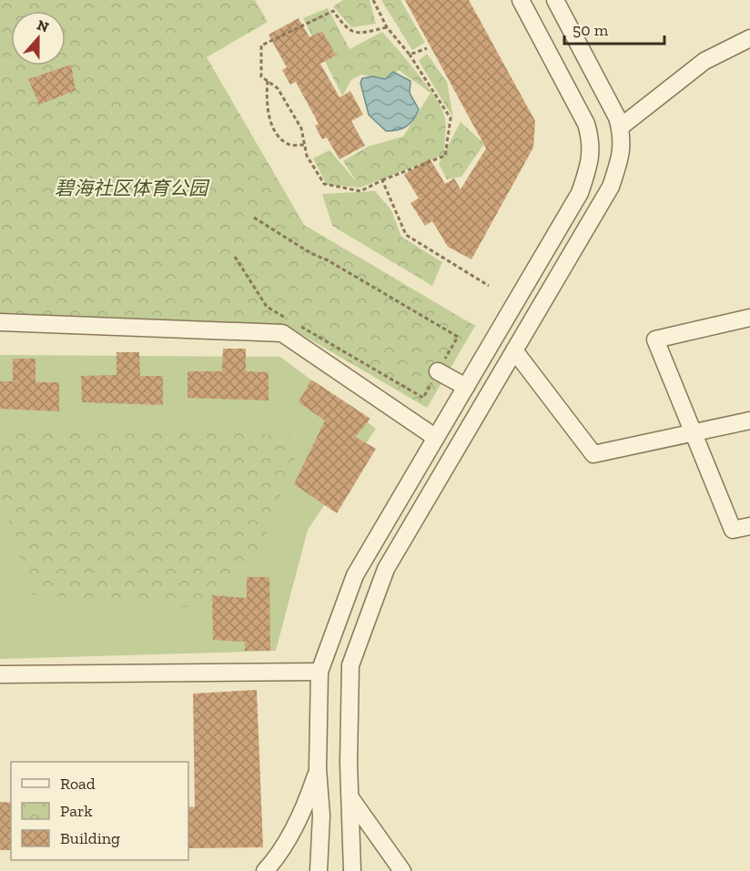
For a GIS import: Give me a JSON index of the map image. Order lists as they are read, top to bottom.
{
  "parks": ["碧海社区体育公园"],
  "legend": ["Road", "Park", "Building"],
  "scale_bar": "50 m",
  "north": "top"
}
